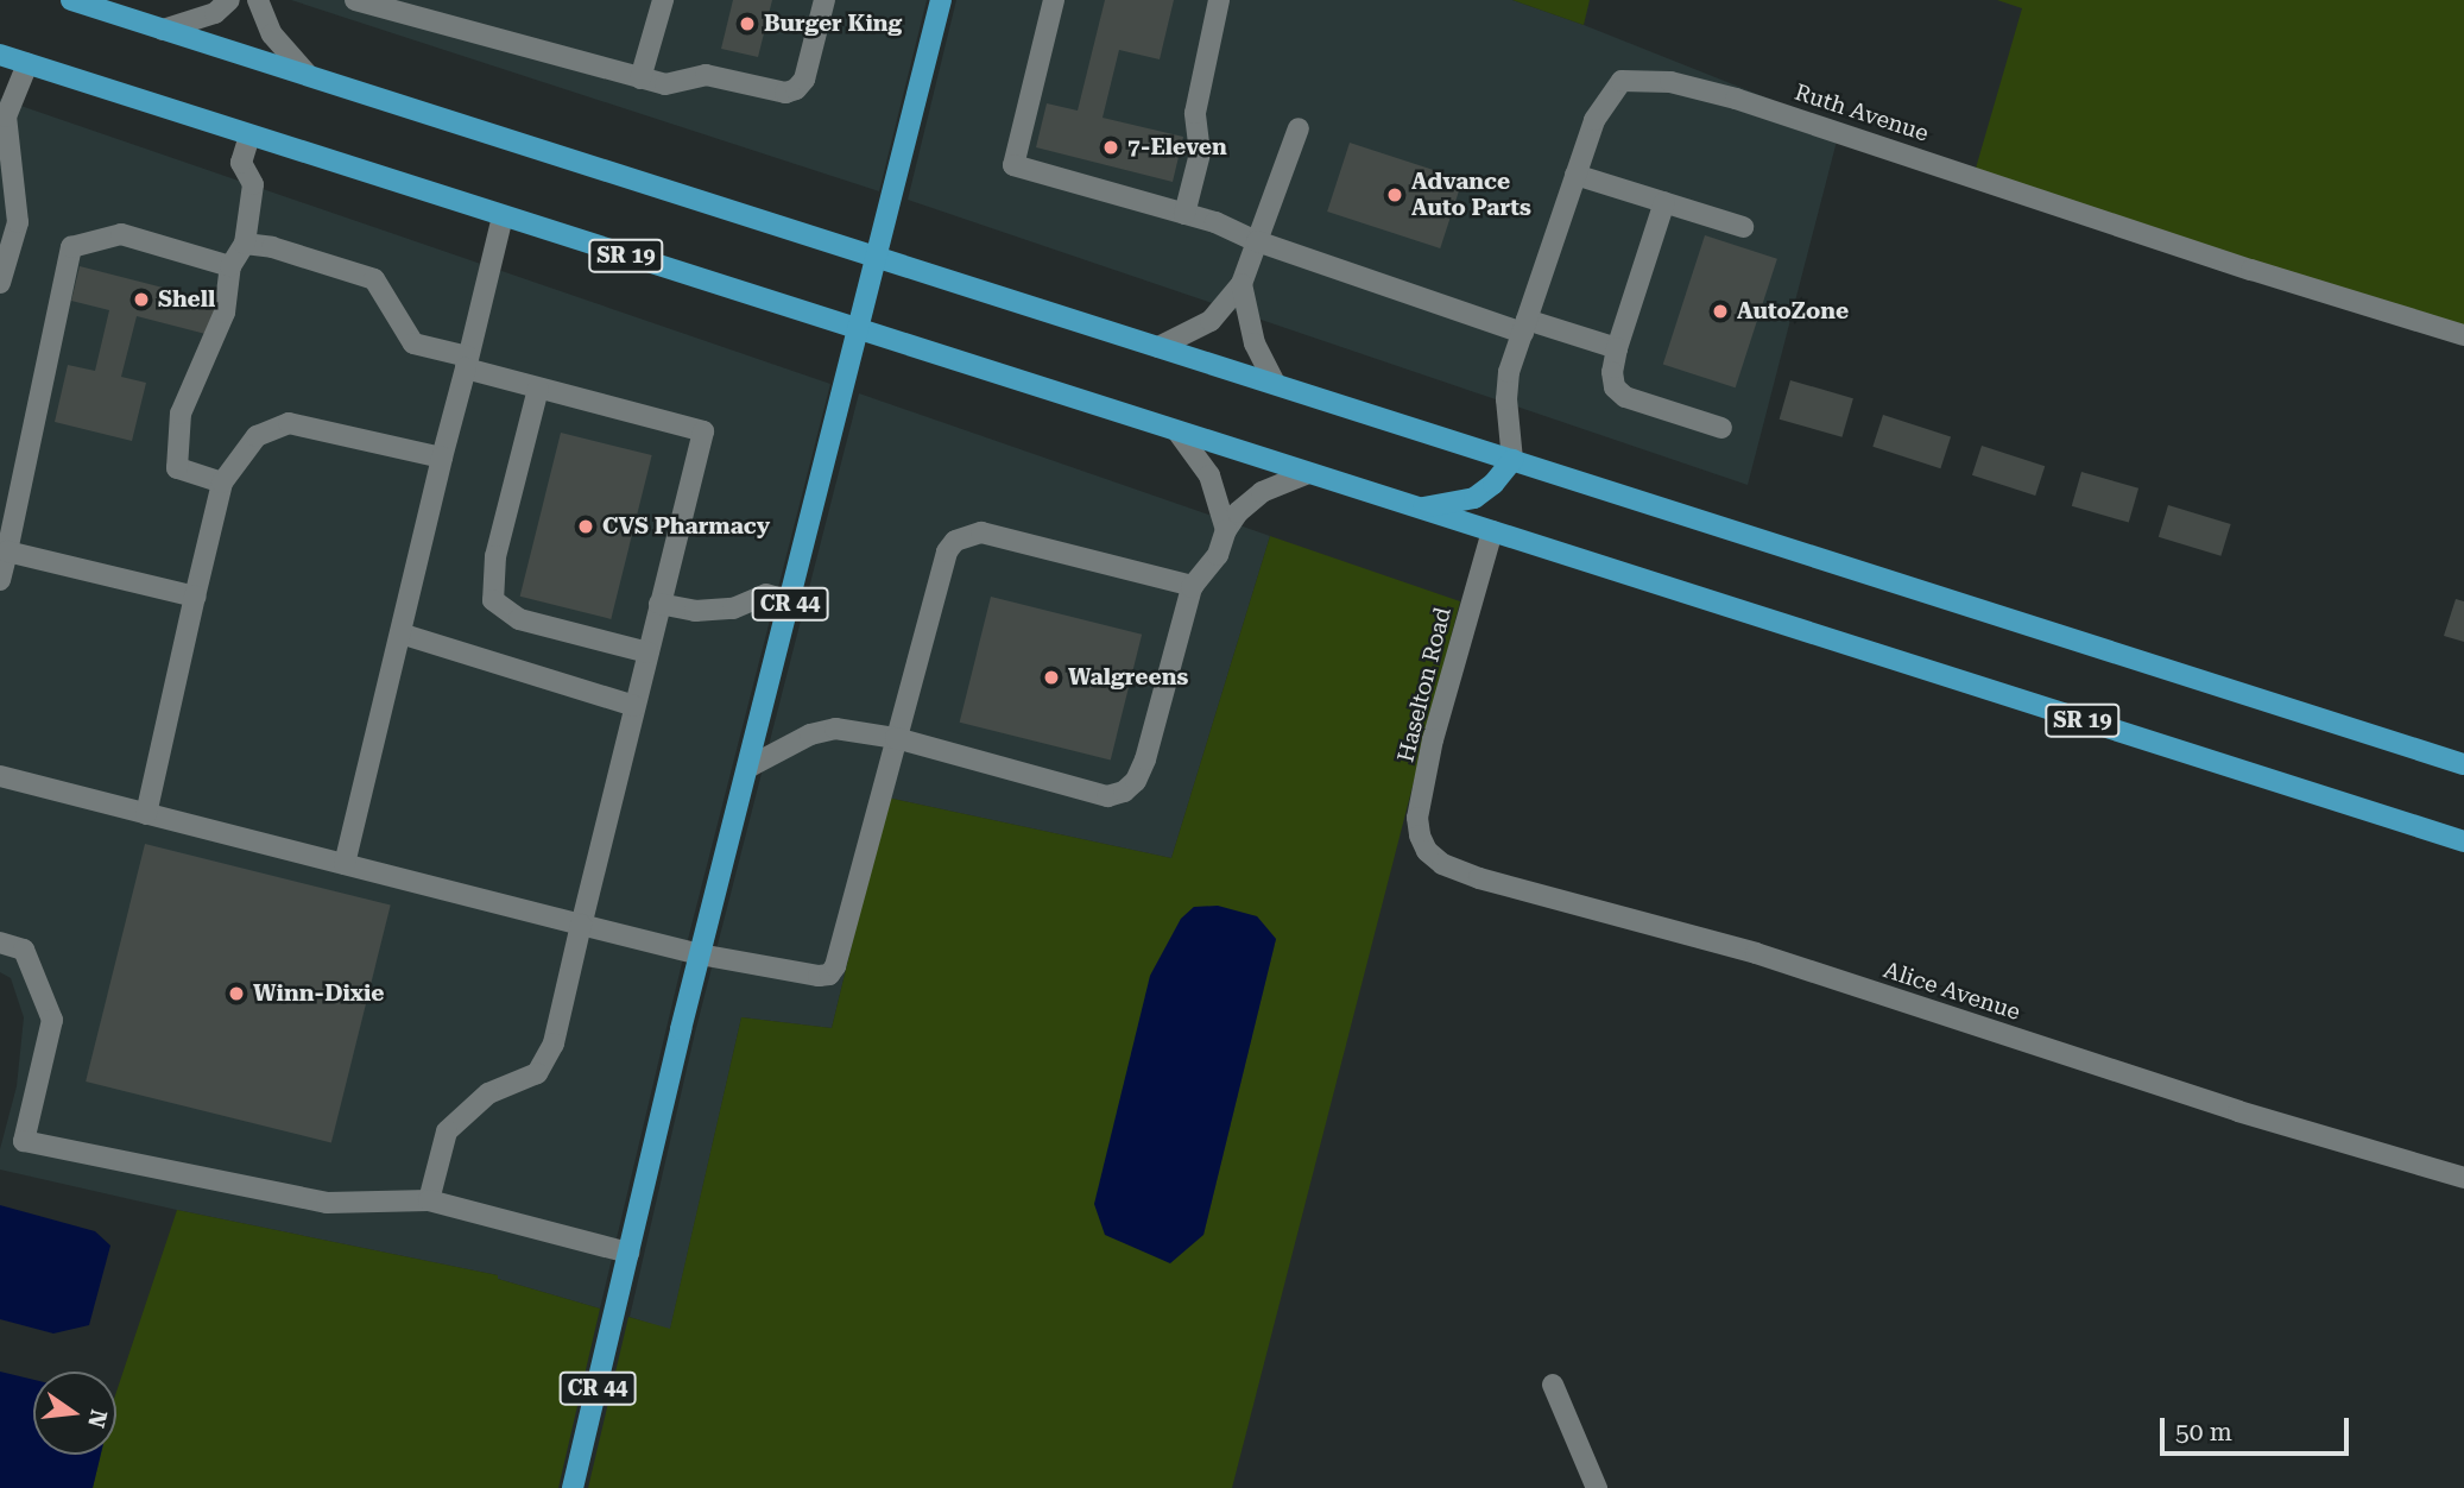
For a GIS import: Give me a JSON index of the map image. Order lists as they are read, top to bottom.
{
  "streets": {
    "main road": ["SR 19", "CR 44"],
    "street": ["Ruth Avenue", "Haselton Road", "Alice Avenue"]
  },
  "crossings": [
    ["SR 19", "CR 44"],
    ["SR 19", "Haselton Road"],
    ["Haselton Road", "Alice Avenue"]
  ],
  "places": [
    "Burger King",
    "7-Eleven",
    "Advance Auto Parts",
    "Shell",
    "AutoZone",
    "CVS Pharmacy",
    "Walgreens",
    "Winn-Dixie"
  ],
  "scale_bar": "50 m",
  "north": "right"
}
